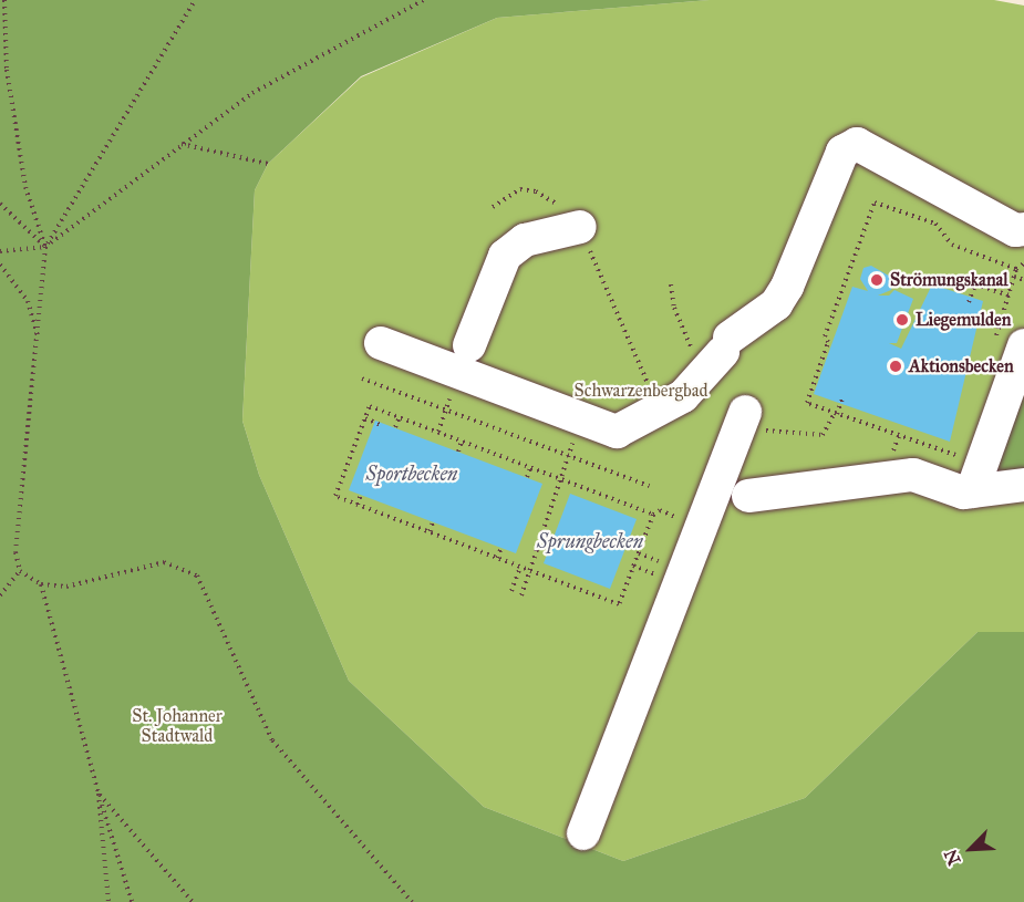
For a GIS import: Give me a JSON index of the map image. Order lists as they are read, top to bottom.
{
  "water": ["Sportbecken", "Sprungbecken"],
  "parks": ["Schwarzenbergbad", "St. Johanner Stadtwald"],
  "places": ["Strömungskanal", "Liegemulden", "Aktionsbecken"],
  "north": "bottom left"
}
